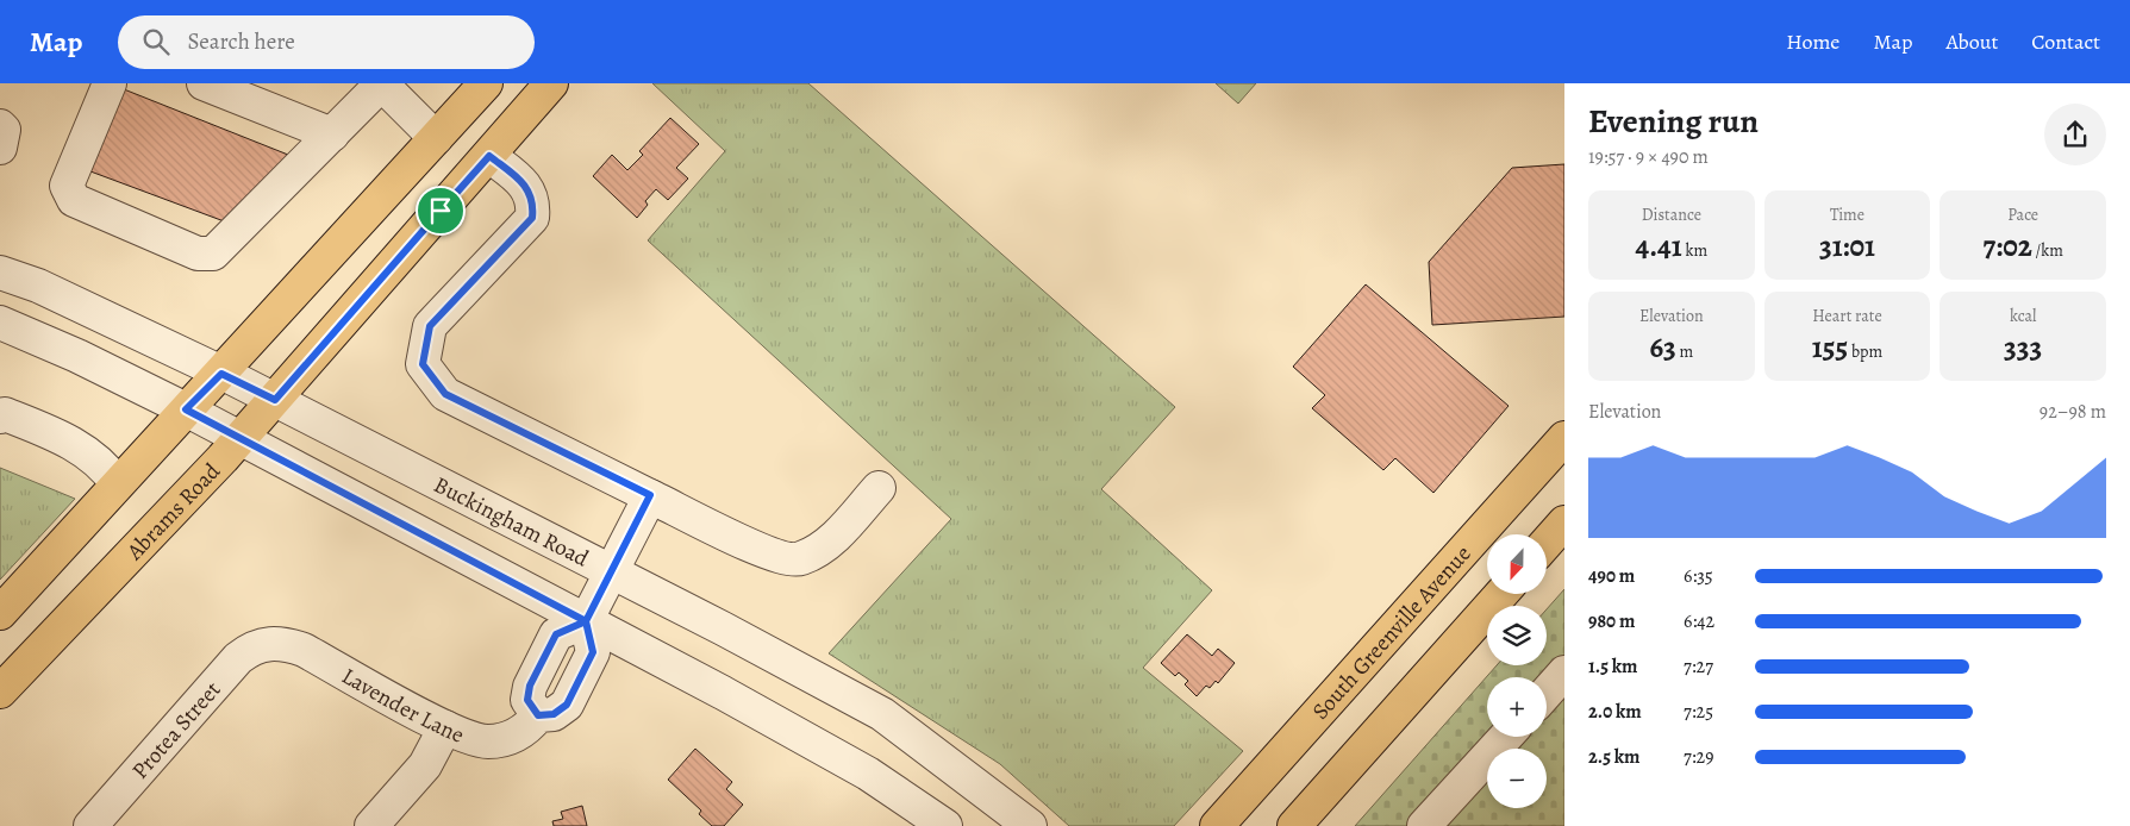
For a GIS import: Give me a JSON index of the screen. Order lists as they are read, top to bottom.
{
  "streets": {
    "main road": ["Abrams Road", "South Greenville Avenue"],
    "street": ["Buckingham Road", "Lavender Lane", "Protea Street"]
  },
  "crossings": [
    ["Abrams Road", "Buckingham Road"],
    ["Lavender Lane", "Protea Street"]
  ],
  "north": "bottom",
  "page": {
    "header": "Map",
    "search": "Search here",
    "nav": [
      "Home",
      "Map",
      "About",
      "Contact"
    ],
    "heading": ["Evening run", "19:57 · 9 × 490 m"],
    "stats": [
      ["Distance", "4.41 km"],
      ["Time", "31:01"],
      ["Pace", "7:02 /km"],
      ["Elevation", "63 m"],
      ["Heart rate", "155 bpm"],
      ["kcal", "333"]
    ],
    "chart": ["Elevation", "92–98 m"],
    "map_buttons": ["+", "−"],
    "list": [
      {
        "name": "490 m",
        "note": "6:35"
      },
      {
        "name": "980 m",
        "note": "6:42"
      },
      {
        "name": "1.5 km",
        "note": "7:27"
      },
      {
        "name": "2.0 km",
        "note": "7:25"
      },
      {
        "name": "2.5 km",
        "note": "7:29"
      }
    ]
  }
}
